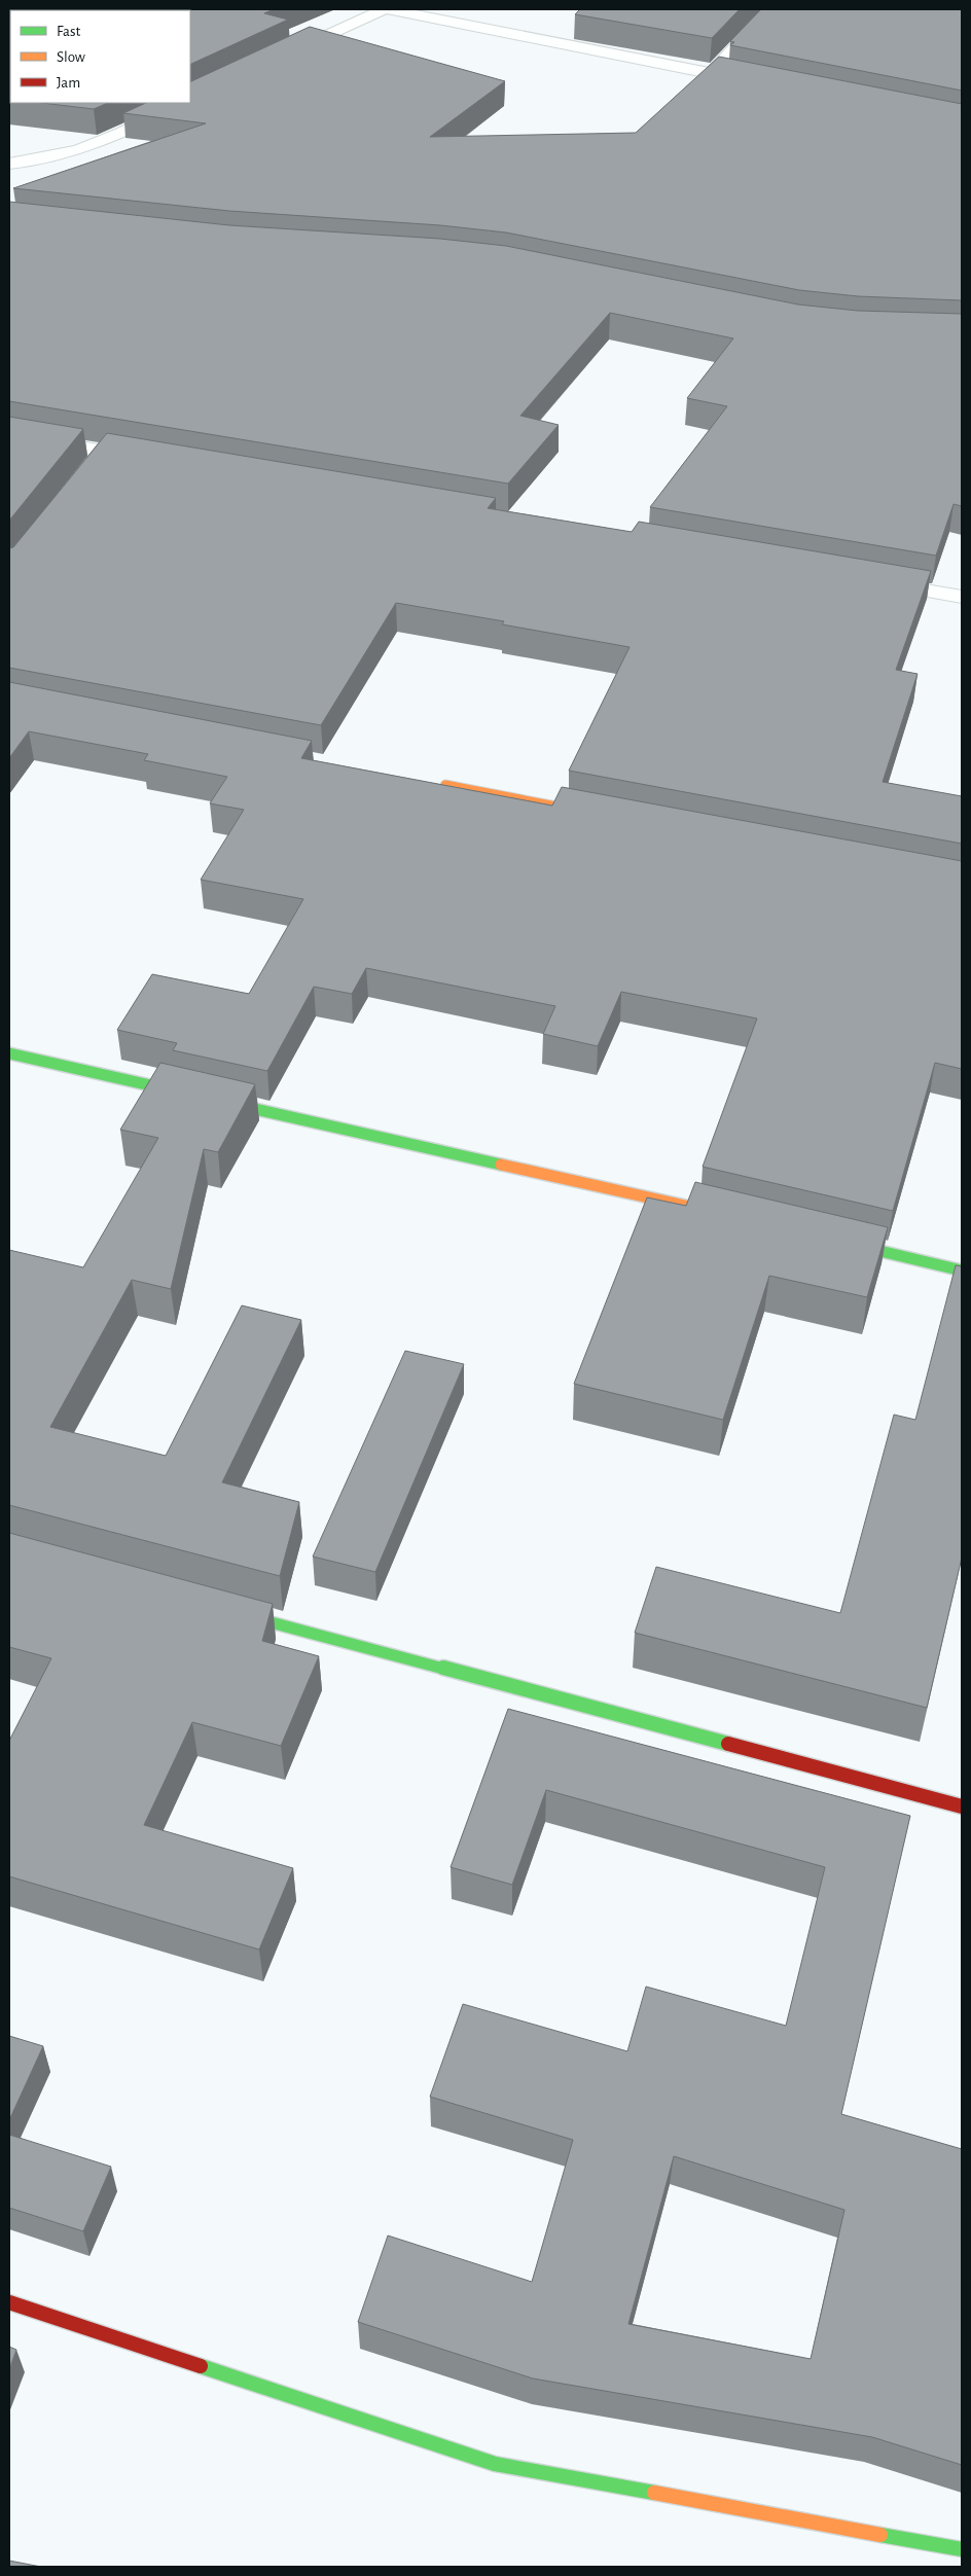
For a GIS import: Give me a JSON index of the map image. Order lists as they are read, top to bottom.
{
  "legend": ["Fast", "Slow", "Jam"]
}
